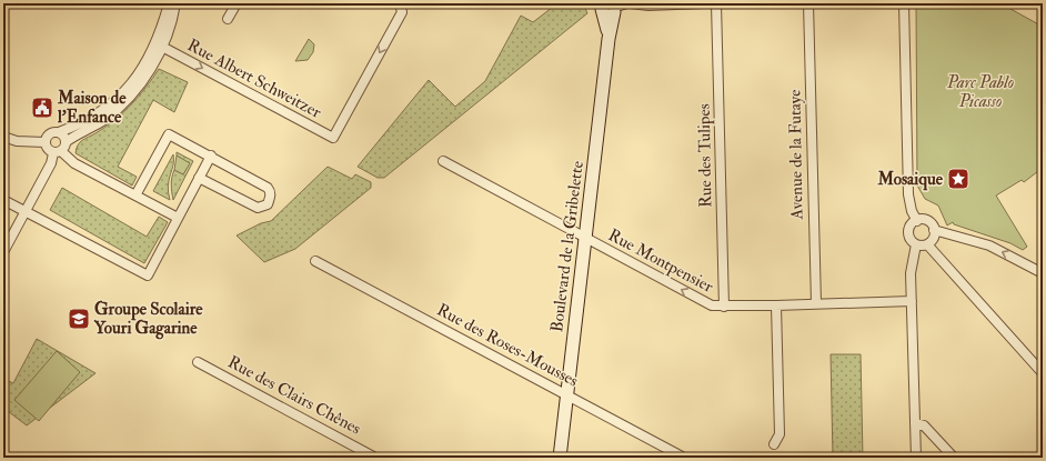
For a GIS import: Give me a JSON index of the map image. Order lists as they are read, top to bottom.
{
  "streets": {
    "main road": ["Boulevard de la Gribelette"],
    "street": [
      "Rue Albert Schweitzer",
      "Avenue de la Futaye",
      "Rue des Tulipes",
      "Rue Montpensier",
      "Rue des Roses-Mousses",
      "Rue des Clairs Chênes"
    ]
  },
  "crossings": [
    ["Avenue de la Futaye", "Rue Montpensier"],
    ["Rue des Tulipes", "Rue Montpensier"],
    ["Boulevard de la Gribelette", "Rue Montpensier"],
    ["Boulevard de la Gribelette", "Rue des Roses-Mousses"]
  ],
  "parks": ["Parc Pablo Picasso"],
  "places": {
    "public building": ["Maison de l’Enfance"],
    "place": ["Mosaique"],
    "school or university": ["Groupe Scolaire Youri Gagarine"]
  }
}
